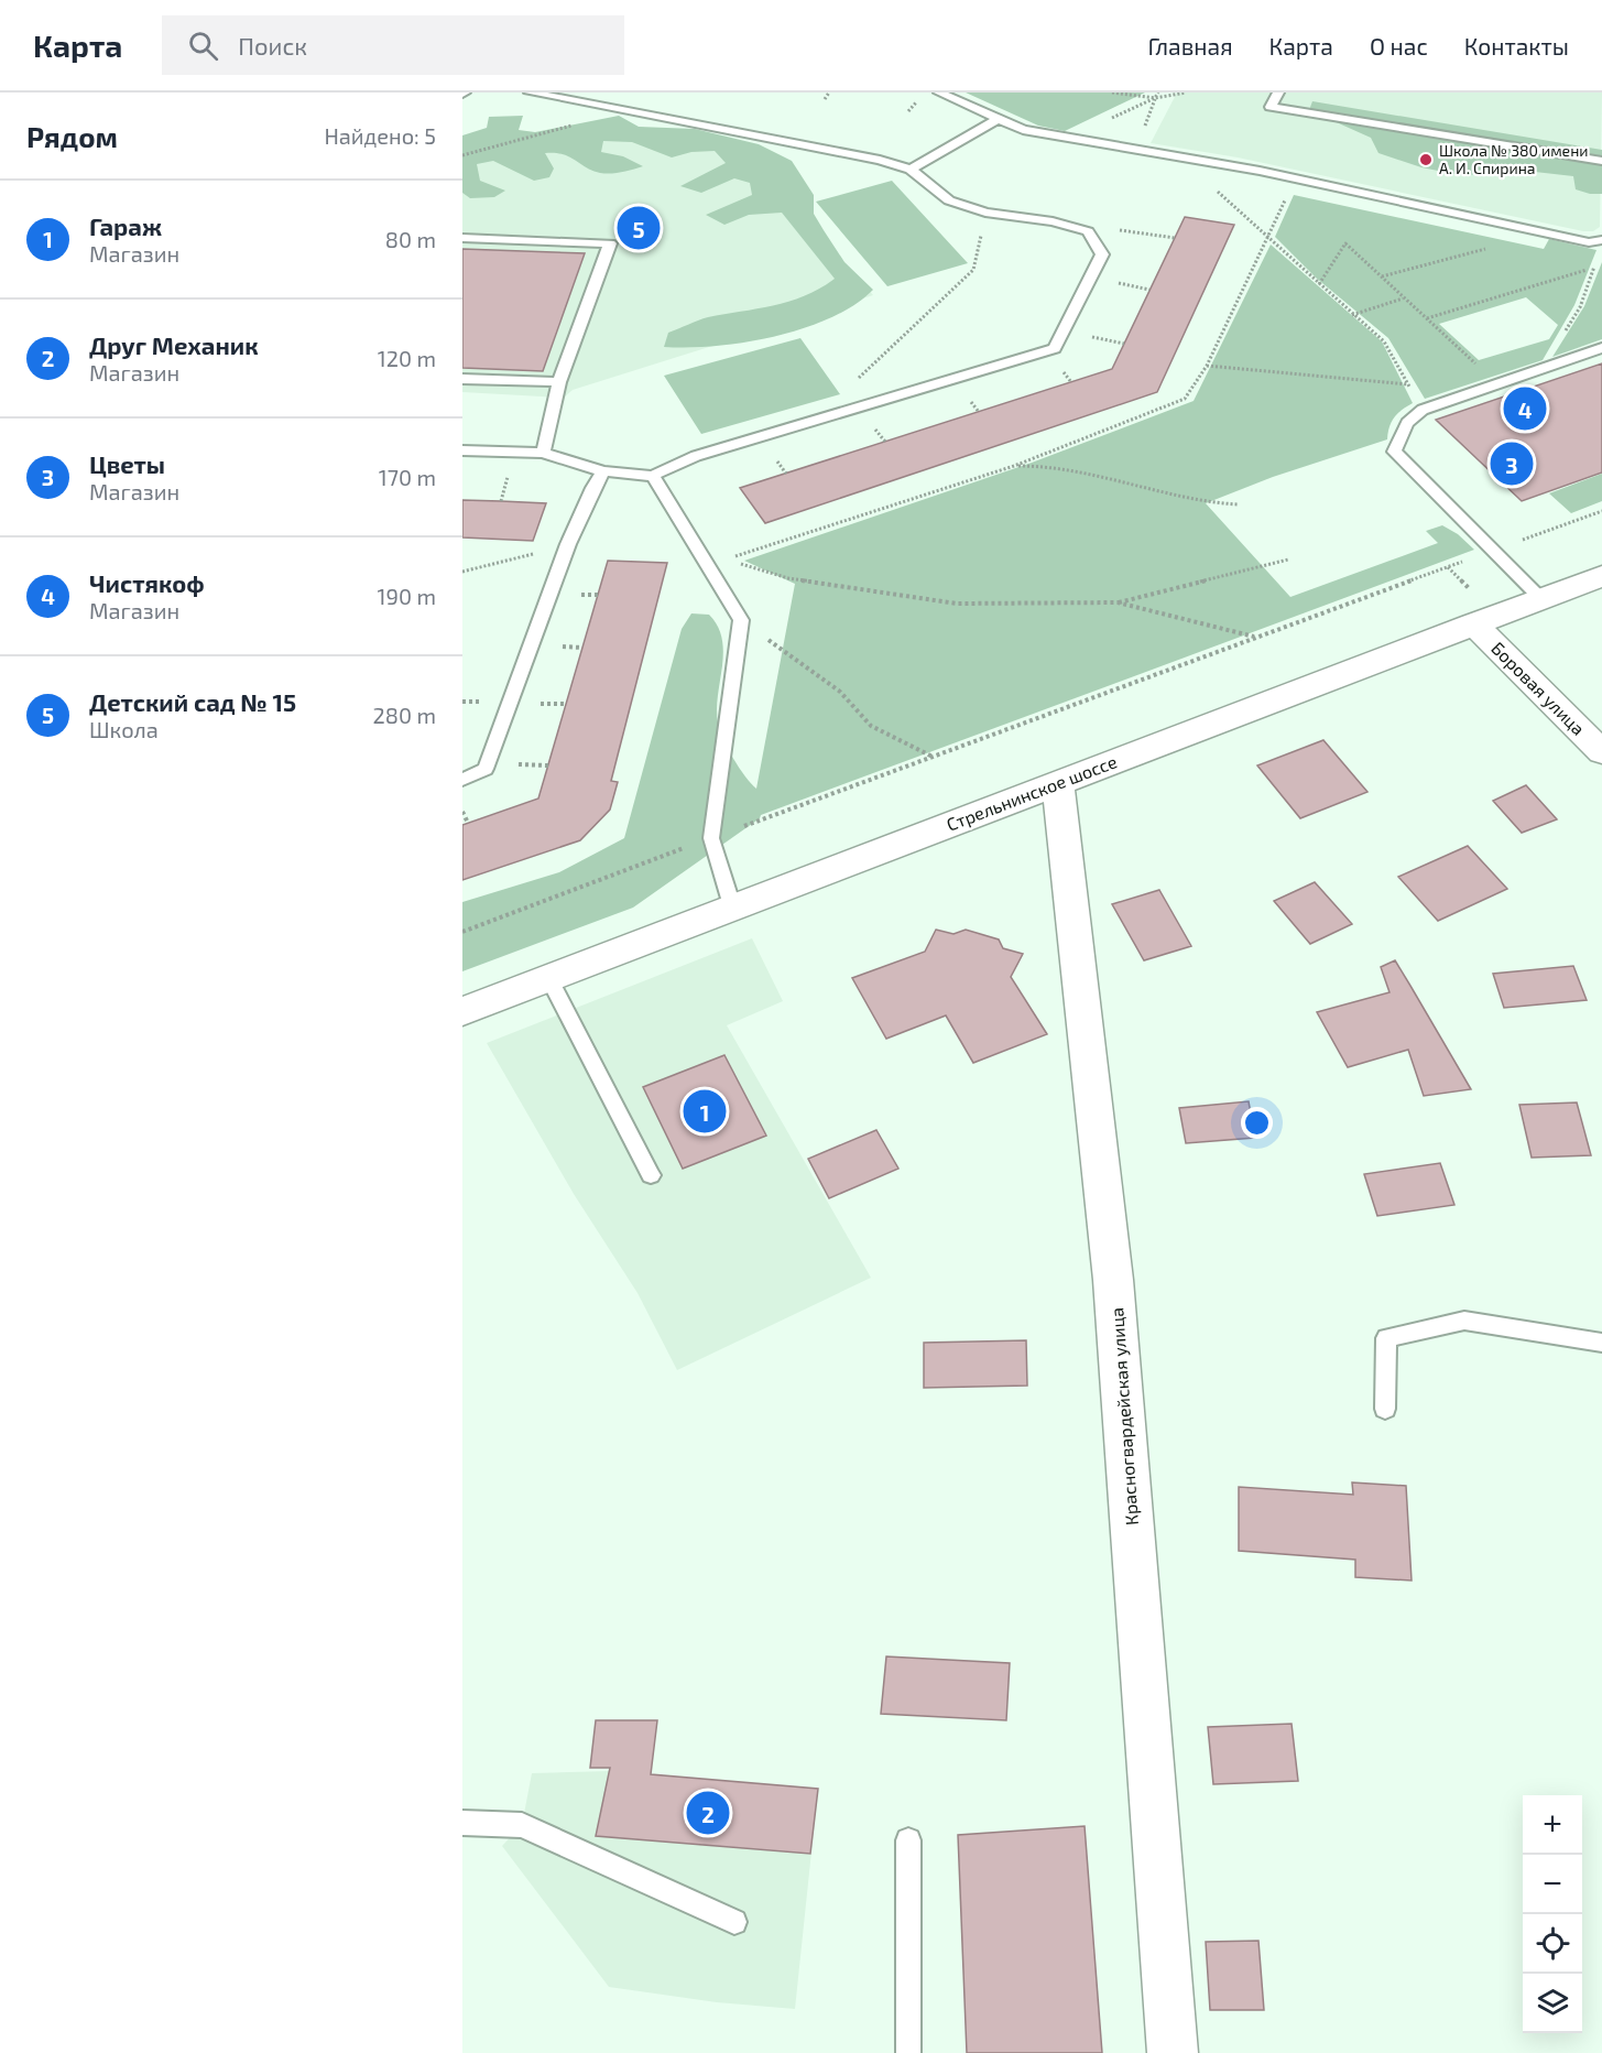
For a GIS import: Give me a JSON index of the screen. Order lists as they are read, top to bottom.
{
  "streets": {
    "street": ["Боровая улица", "Стрельнинское шоссе", "Красногвардейская улица"]
  },
  "crossings": [
    ["Боровая улица", "Стрельнинское шоссе"],
    ["Стрельнинское шоссе", "Красногвардейская улица"]
  ],
  "places": ["Школа № 380 имени А. И. Спирина"],
  "page": {
    "header": "Карта",
    "search": "Поиск",
    "nav": [
      "Главная",
      "Карта",
      "О нас",
      "Контакты"
    ],
    "heading": ["Рядом", "Найдено: 5"],
    "list": [
      {
        "mark": "1",
        "name": "Гараж",
        "note": "Магазин",
        "value": "80 m"
      },
      {
        "mark": "2",
        "name": "Друг Механик",
        "note": "Магазин",
        "value": "120 m"
      },
      {
        "mark": "3",
        "name": "Цветы",
        "note": "Магазин",
        "value": "170 m"
      },
      {
        "mark": "4",
        "name": "Чистякоф",
        "note": "Магазин",
        "value": "190 m"
      },
      {
        "mark": "5",
        "name": "Детский сад № 15",
        "note": "Школа",
        "value": "280 m"
      }
    ],
    "pins": [
      "5",
      "4",
      "3",
      "1",
      "2"
    ],
    "map_buttons": ["+", "−"]
  }
}
